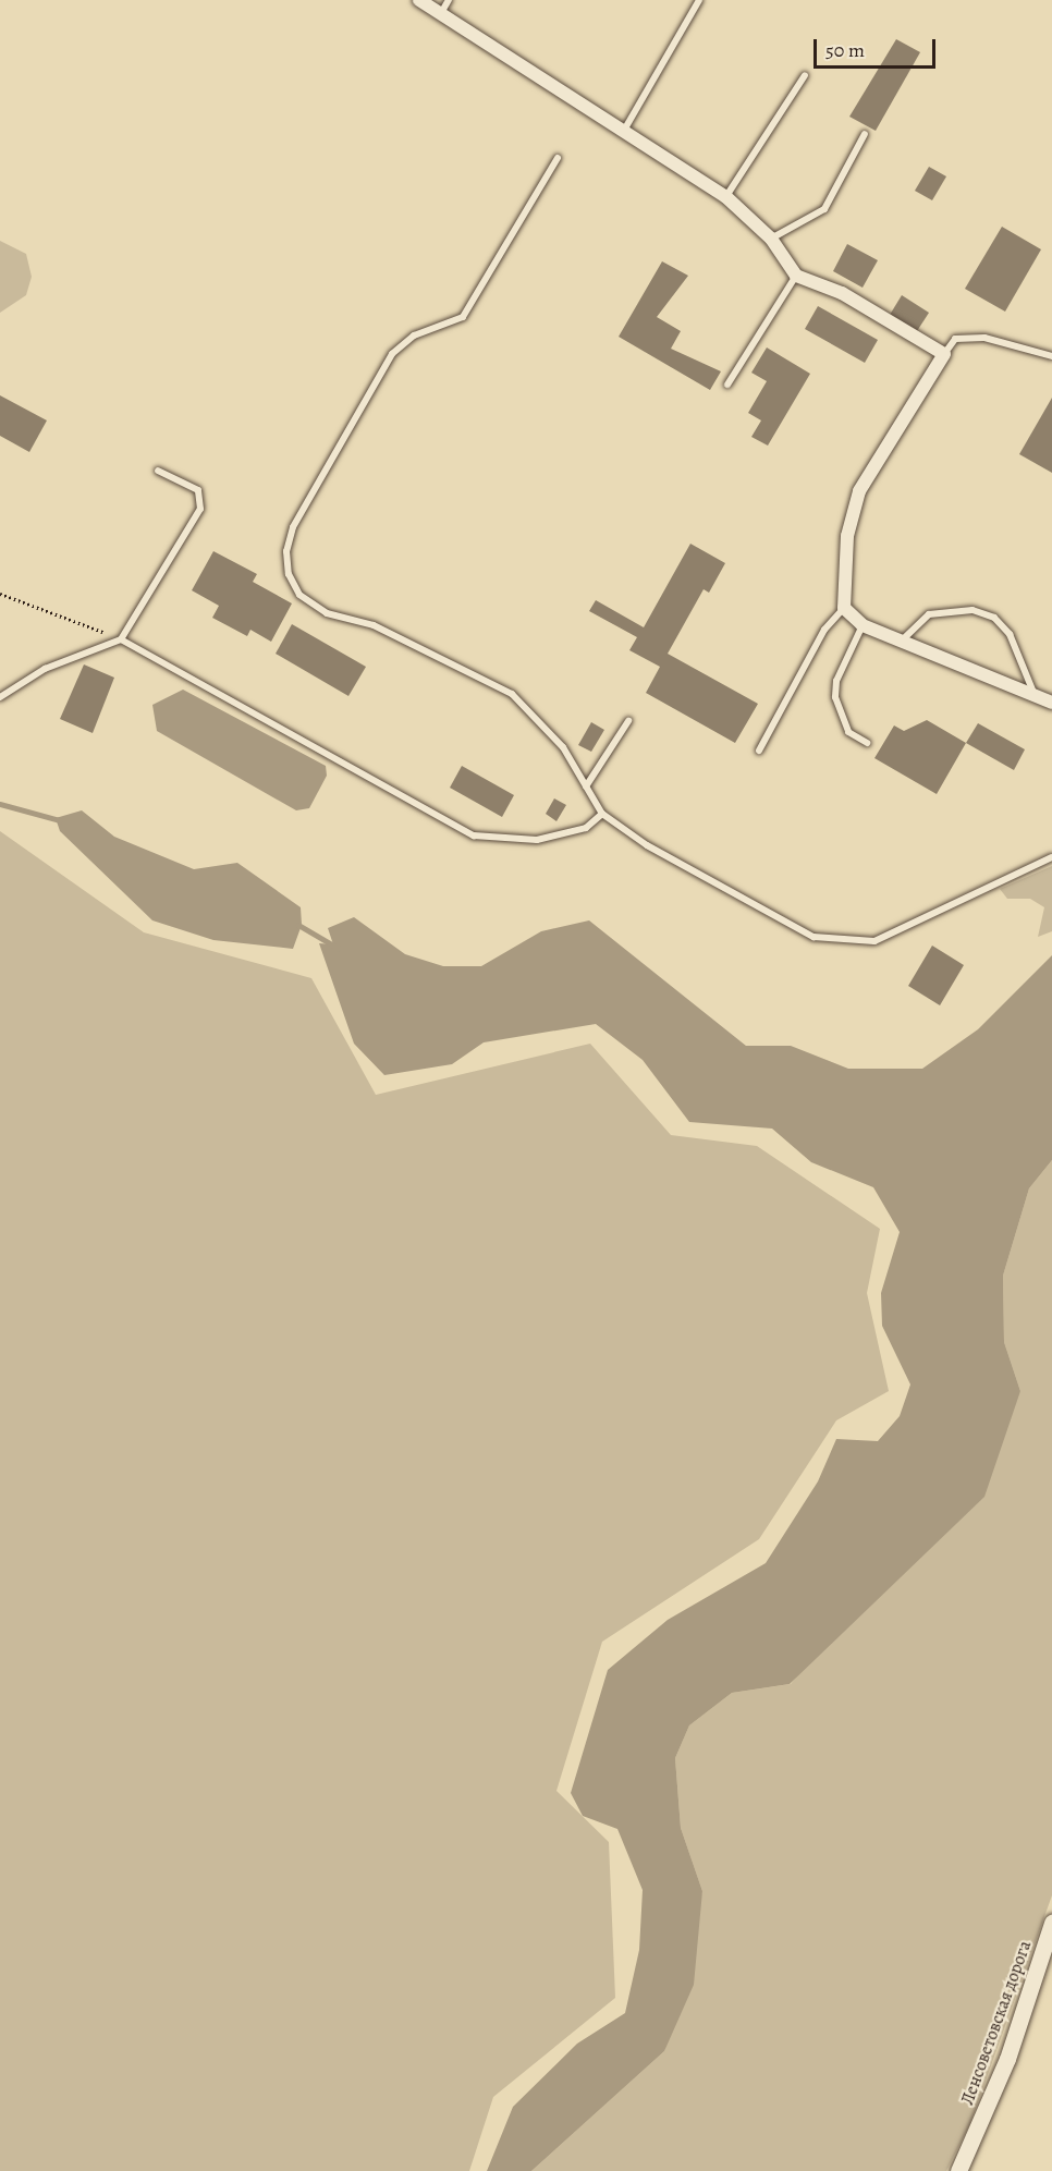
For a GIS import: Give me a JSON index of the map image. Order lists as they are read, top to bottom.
{
  "streets": {
    "street": ["Ленсоветовская дорога"]
  },
  "scale_bar": "50 m"
}
